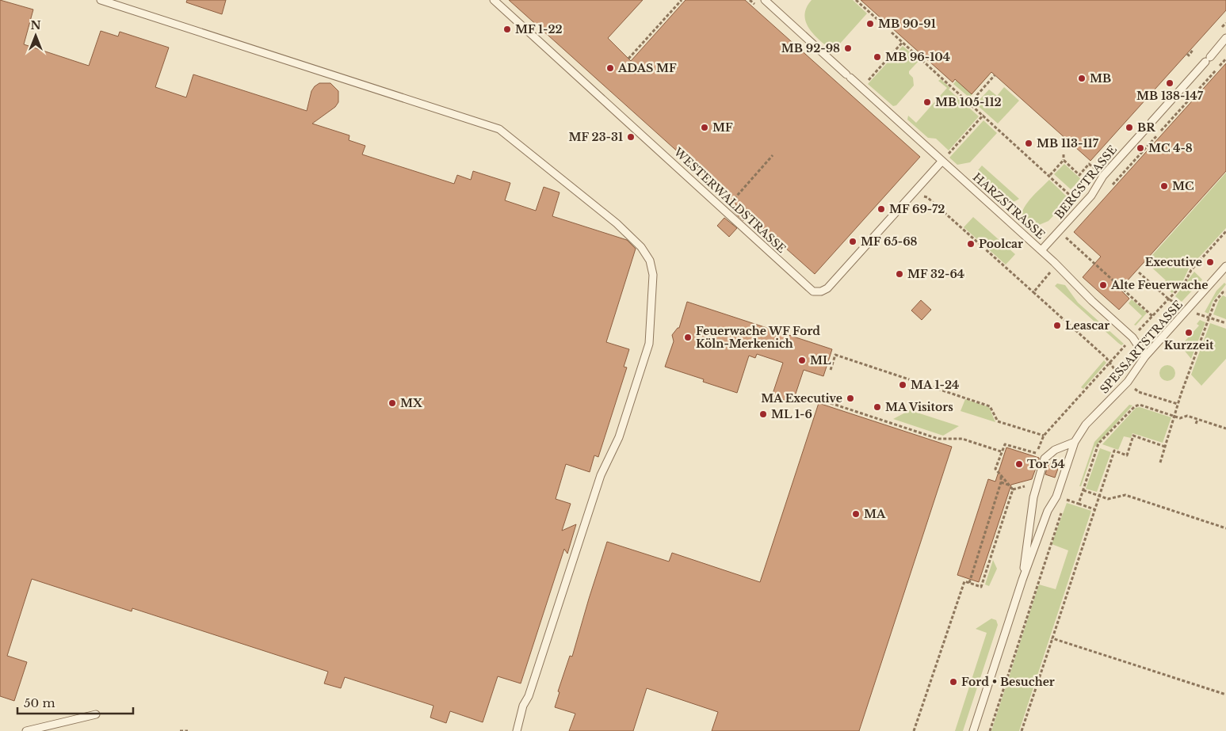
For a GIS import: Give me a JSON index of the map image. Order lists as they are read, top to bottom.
{
  "streets": {
    "lane": [
      "BERGSTRASSE",
      "WESTERWALDSTRASSE",
      "HARZSTRASSE",
      "SPESSARTSTRASSE"
    ]
  },
  "crossings": [
    ["BERGSTRASSE", "HARZSTRASSE"],
    ["WESTERWALDSTRASSE", "HARZSTRASSE"],
    ["HARZSTRASSE", "SPESSARTSTRASSE"]
  ],
  "places": [
    "MB 90-91",
    "MF 1-22",
    "MB 92-98",
    "MB 96-104",
    "ADAS MF",
    "MB",
    "MB 138-147",
    "MB 105-112",
    "MF",
    "BR",
    "MF 23-31",
    "MB 113-117",
    "MC 4-8",
    "MC",
    "MF 69-72",
    "MF 65-68",
    "Poolcar",
    "Executive",
    "MF 32-64",
    "Alte Feuerwache",
    "Leascar",
    "Kurzzeit",
    "Feuerwache WF Ford Köln-Merkenich",
    "ML",
    "MA 1-24",
    "MA Executive",
    "MX",
    "MA Visitors",
    "ML 1-6",
    "Tor 54",
    "MA",
    "Ford • Besucher"
  ],
  "scale_bar": "50 m",
  "north": "top"
}
